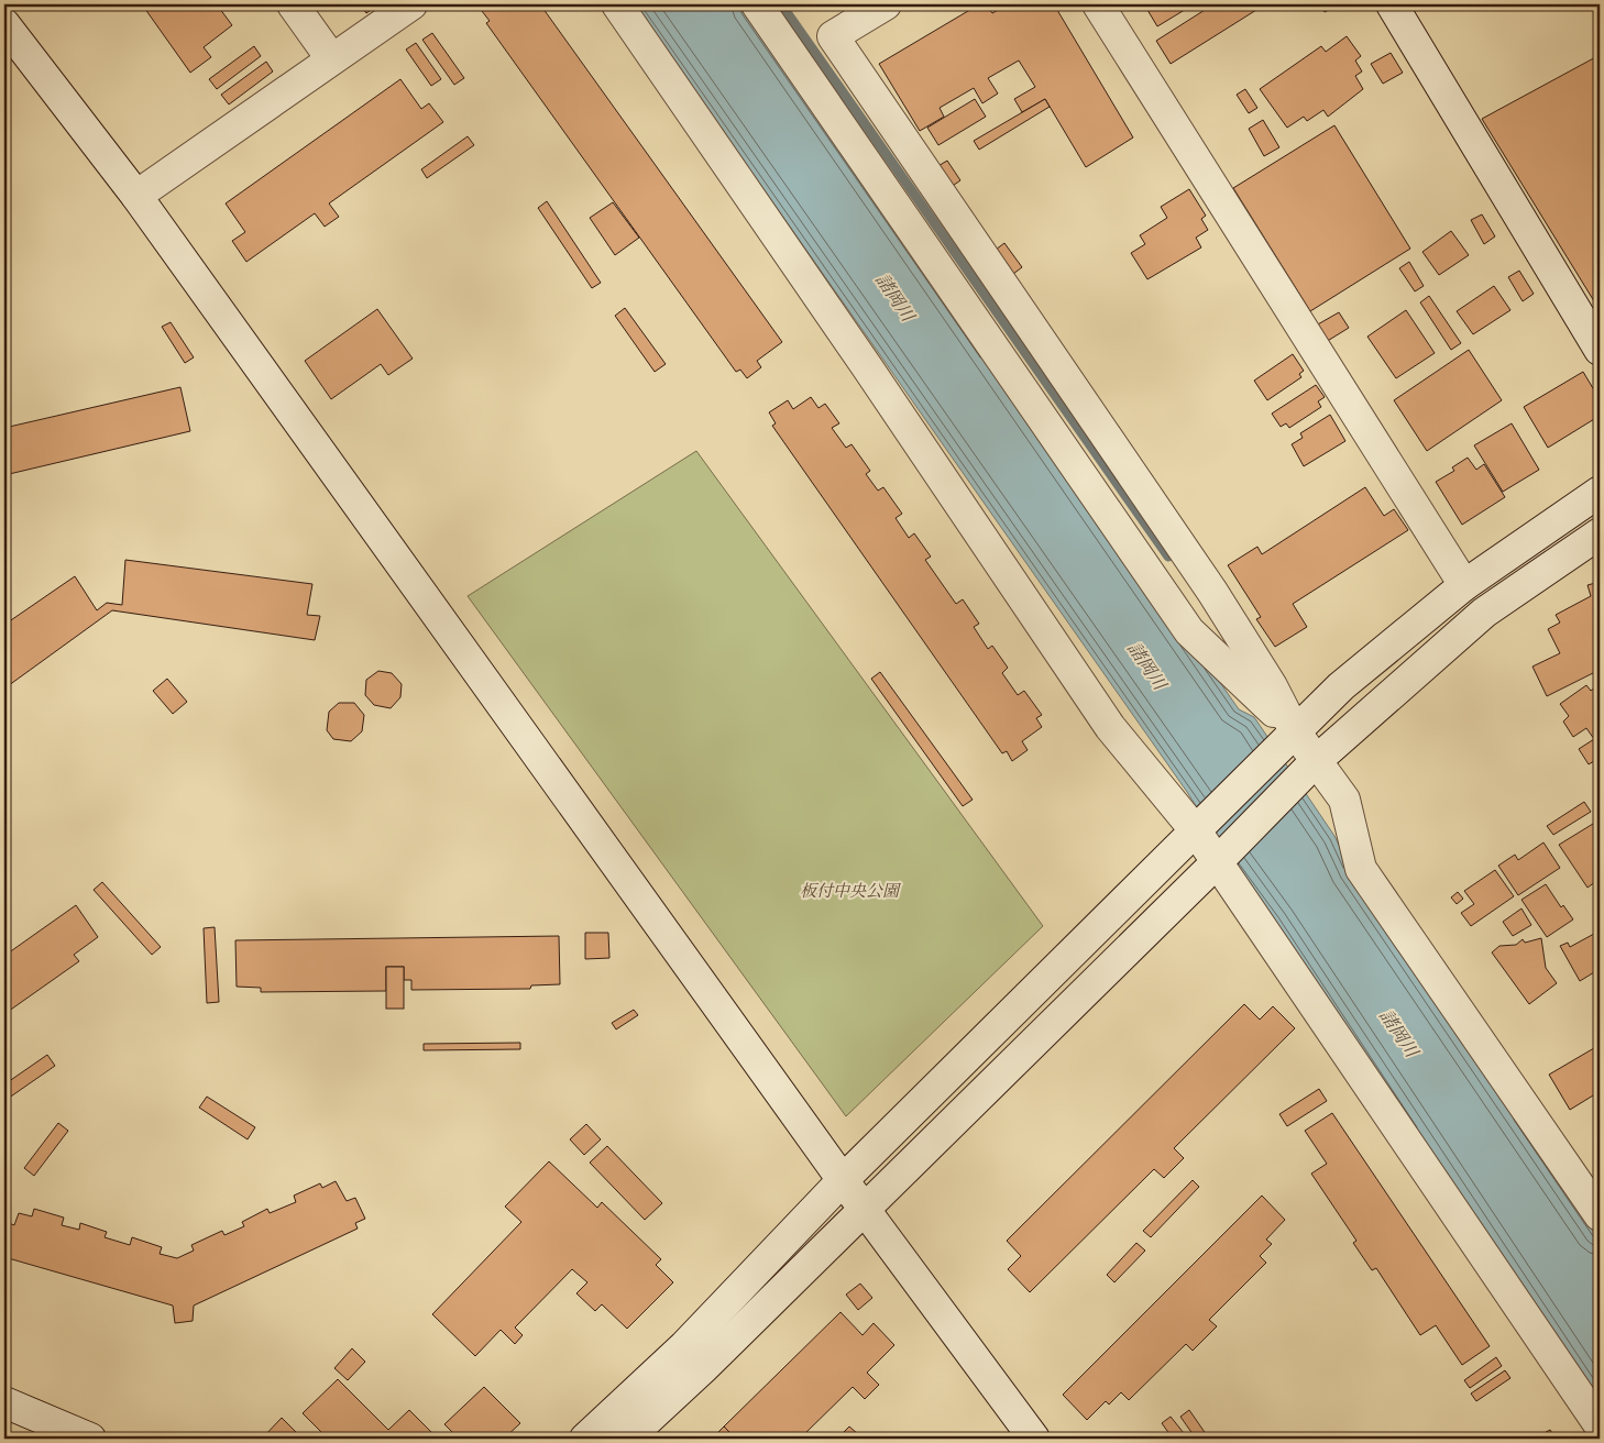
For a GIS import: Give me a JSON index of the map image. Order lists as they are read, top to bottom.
{
  "water": ["諸岡川"],
  "parks": ["板付中央公園"]
}
